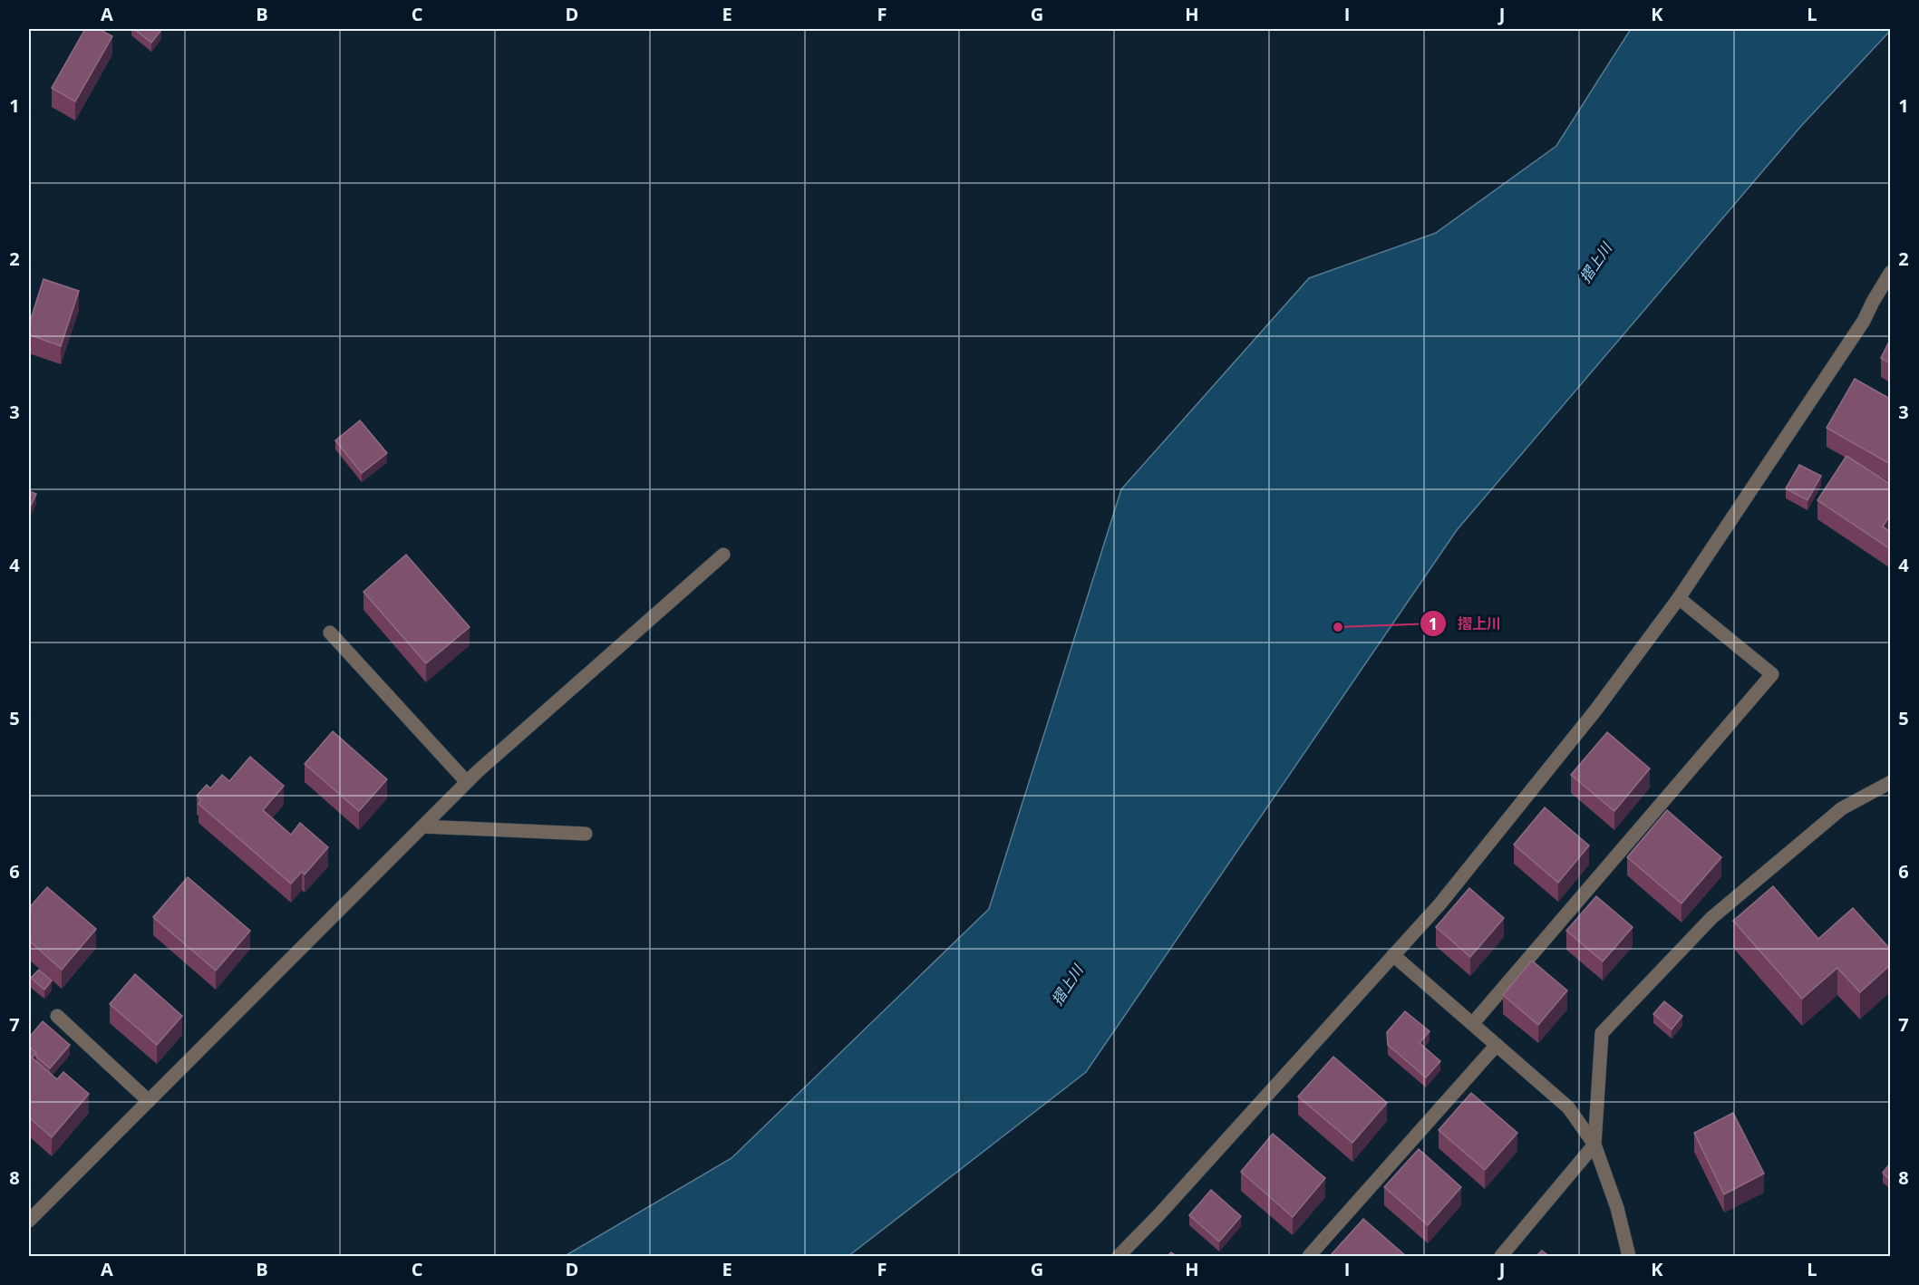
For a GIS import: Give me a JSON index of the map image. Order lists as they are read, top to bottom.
{
  "water": ["摺上川"],
  "places": ["摺上川"],
  "grid": {
    "columns": [
      "A",
      "B",
      "C",
      "D",
      "E",
      "F",
      "G",
      "H",
      "I",
      "J",
      "K",
      "L"
    ],
    "rows": [
      "1",
      "2",
      "3",
      "4",
      "5",
      "6",
      "7",
      "8"
    ]
  }
}
